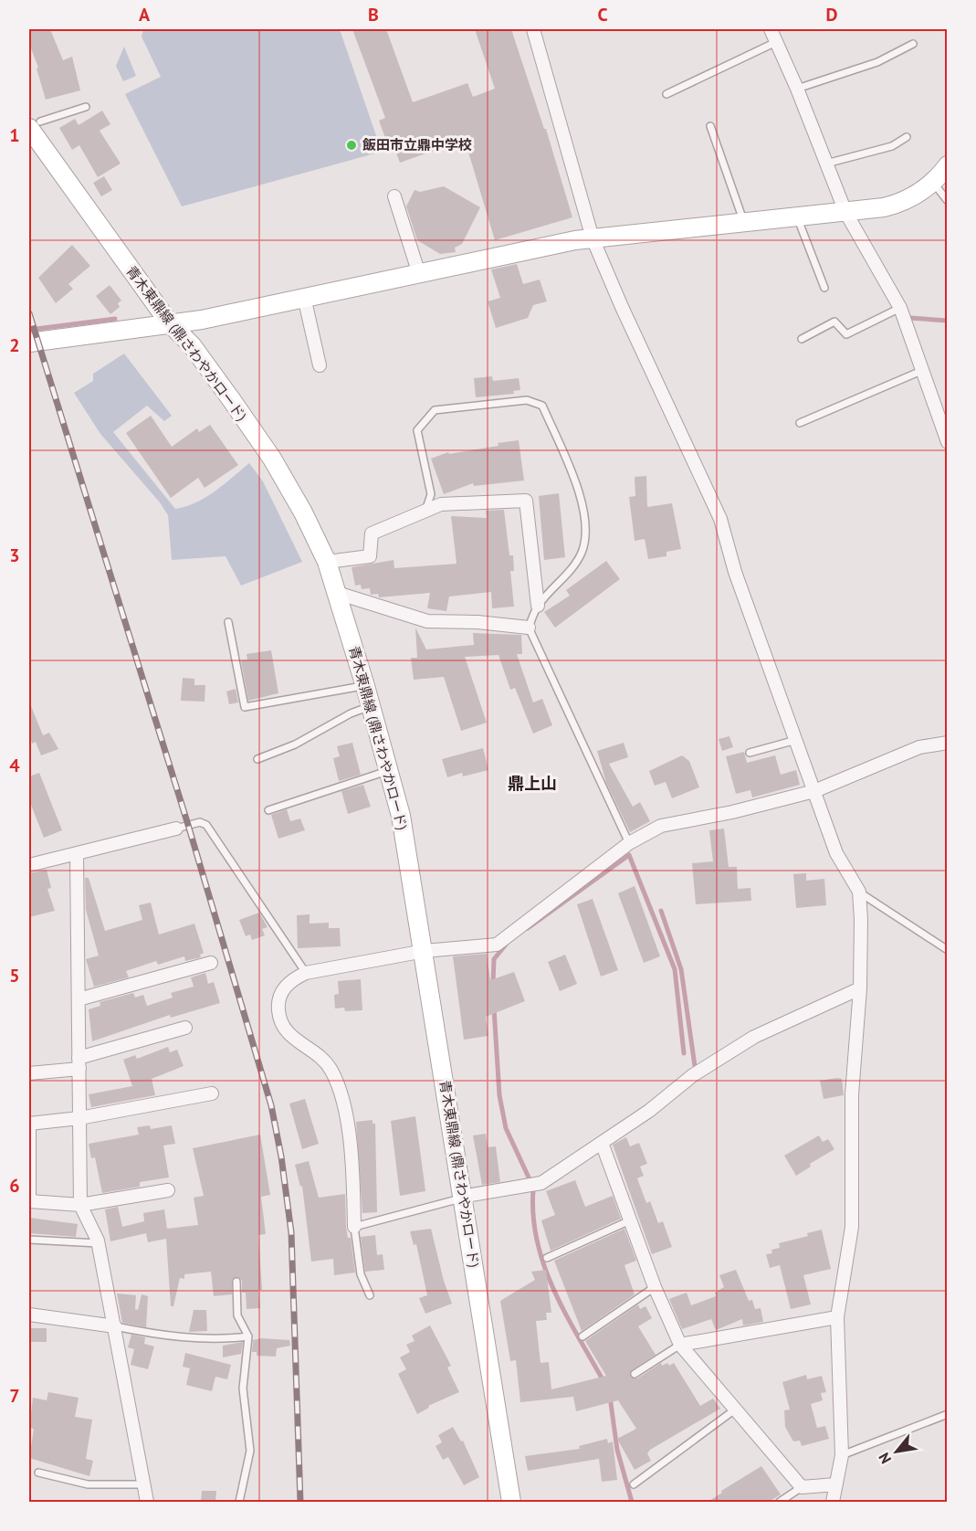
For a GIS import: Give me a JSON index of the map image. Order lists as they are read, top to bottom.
{
  "streets": {
    "main road": ["青木東鼎線 (鼎さわやかロード)"]
  },
  "districts": ["鼎上山"],
  "places": ["飯田市立鼎中学校"],
  "north": "bottom left",
  "grid": {
    "columns": [
      "A",
      "B",
      "C",
      "D"
    ],
    "rows": [
      "1",
      "2",
      "3",
      "4",
      "5",
      "6",
      "7"
    ]
  }
}
